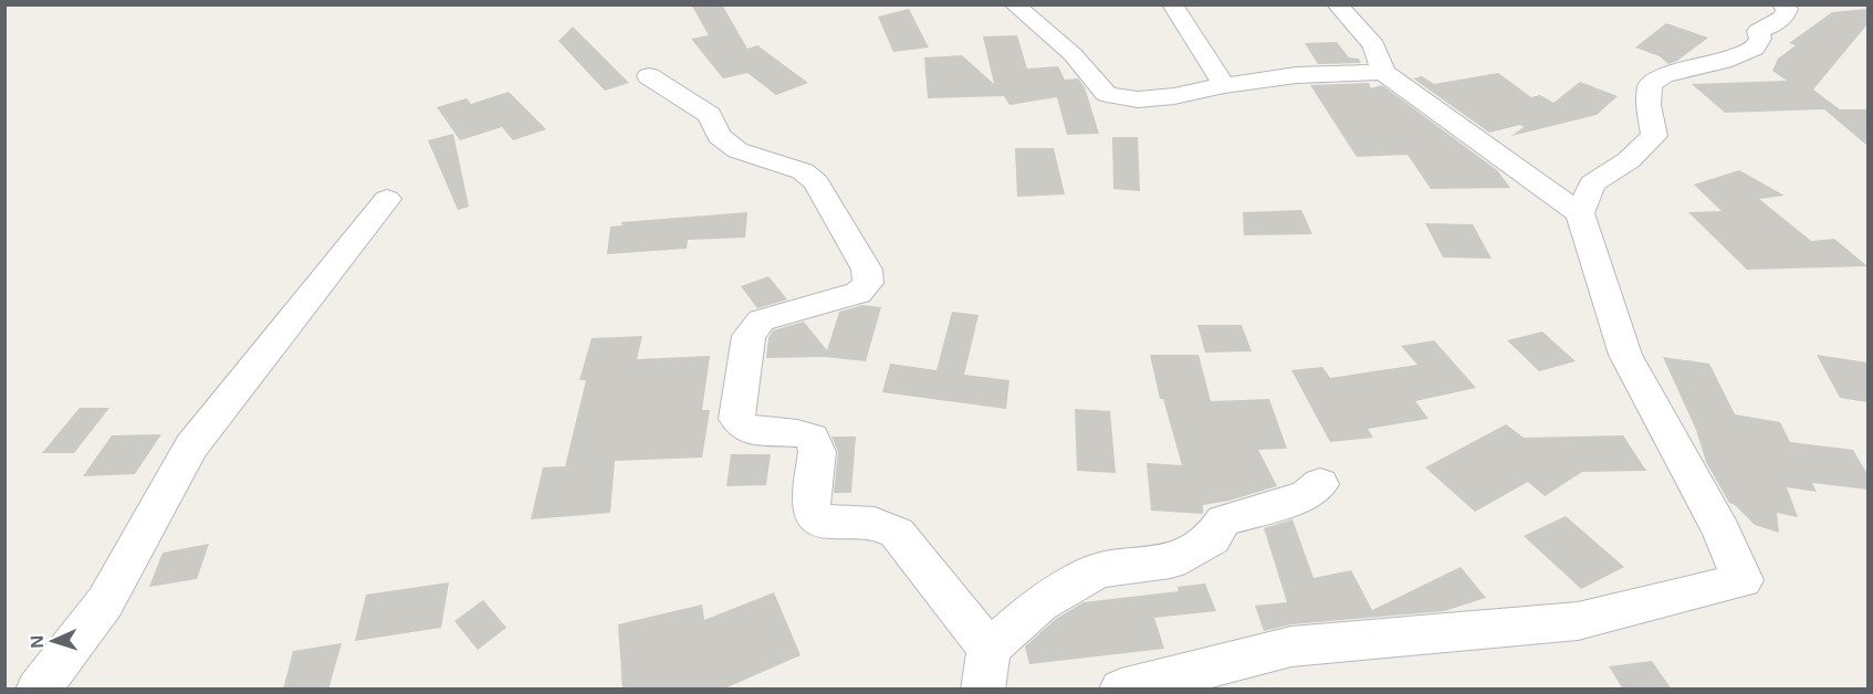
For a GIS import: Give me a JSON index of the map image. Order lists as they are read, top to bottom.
{
  "north": "left"
}
